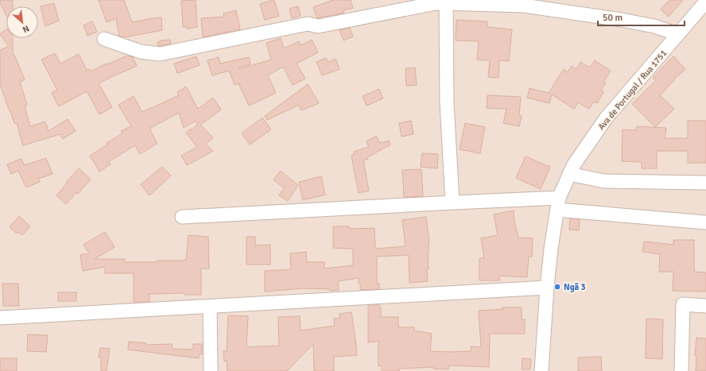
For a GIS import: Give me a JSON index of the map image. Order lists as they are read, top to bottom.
{
  "streets": {
    "street": ["Ava de Portugal / Rua 1751"]
  },
  "places": ["Ngã 3"],
  "scale_bar": "50 m",
  "north": "bottom right"
}
